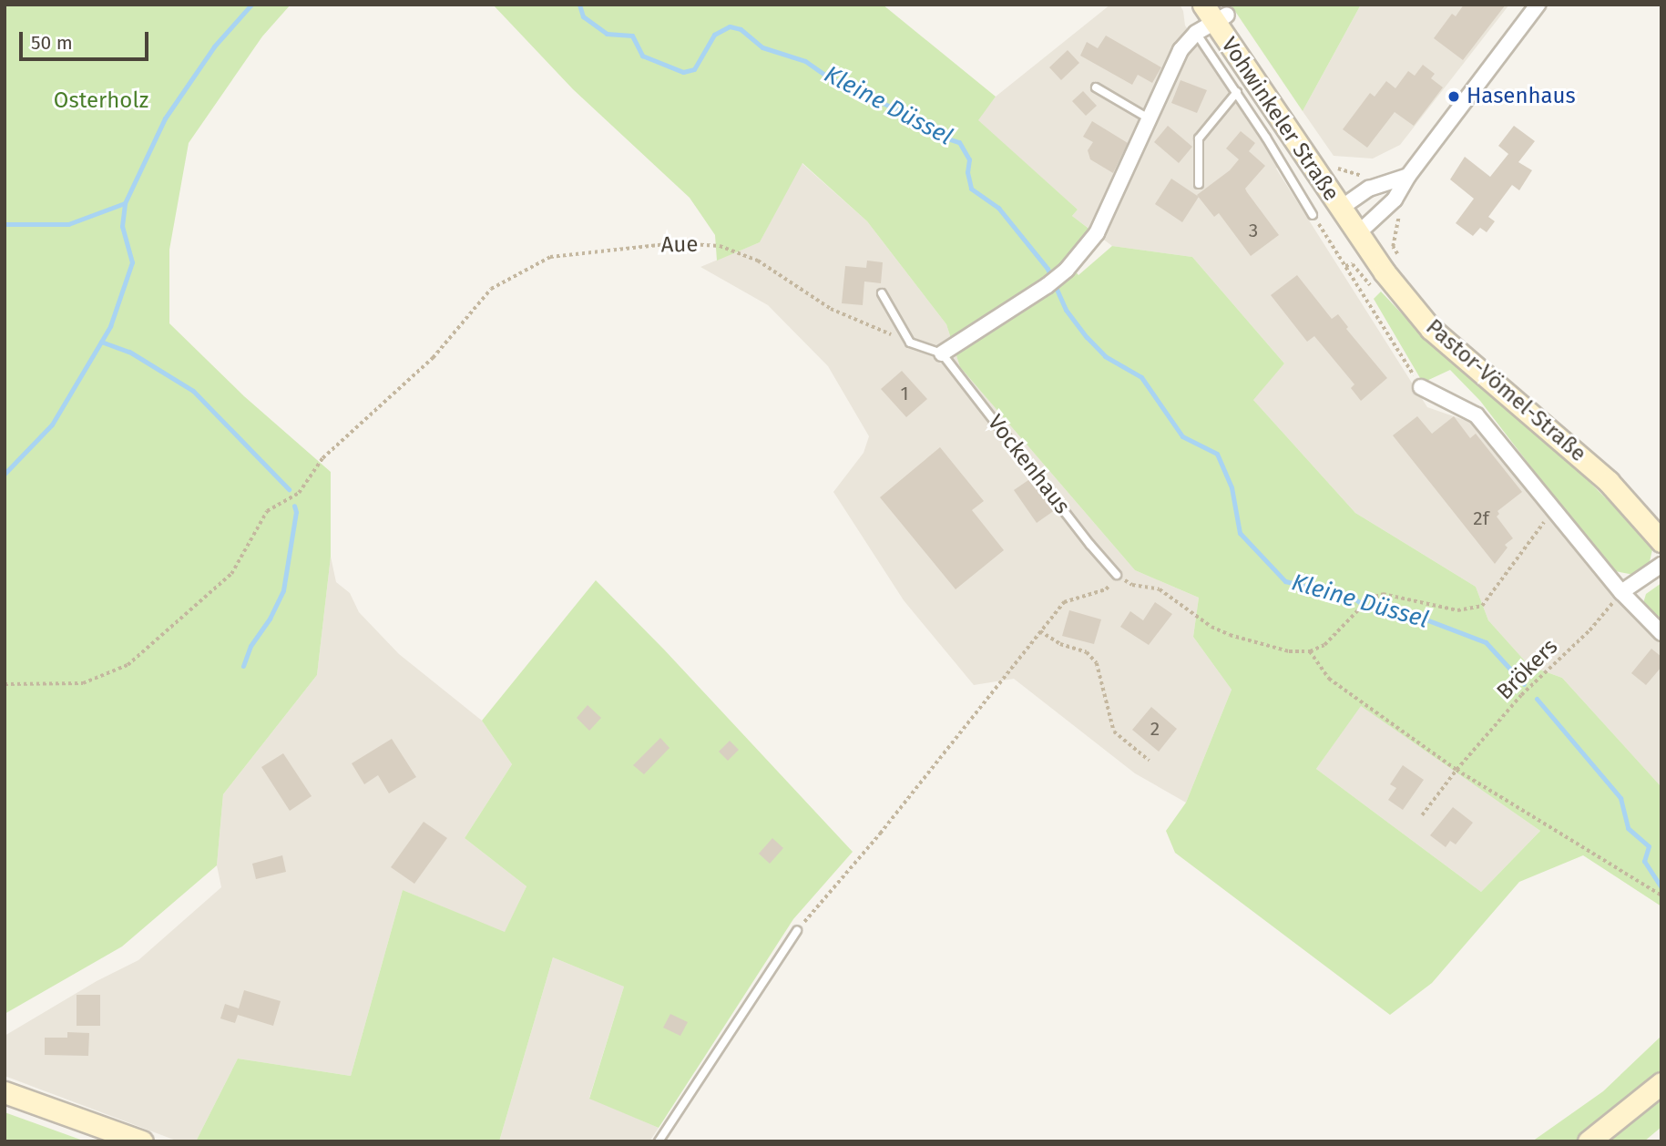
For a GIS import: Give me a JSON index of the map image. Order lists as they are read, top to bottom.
{
  "streets": {
    "main road": ["Vohwinkeler Straße", "Pastor-Vömel-Straße"],
    "lane": ["Vockenhaus"],
    "path": ["Aue", "Brökers"]
  },
  "crossings": [
    ["Vohwinkeler Straße", "Pastor-Vömel-Straße"],
    ["Pastor-Vömel-Straße", "Brökers"]
  ],
  "water": ["Kleine Düssel"],
  "parks": ["Osterholz"],
  "places": ["Hasenhaus"],
  "house_numbers": [
    "3",
    "1",
    "2f",
    "2"
  ],
  "scale_bar": "50 m"
}
